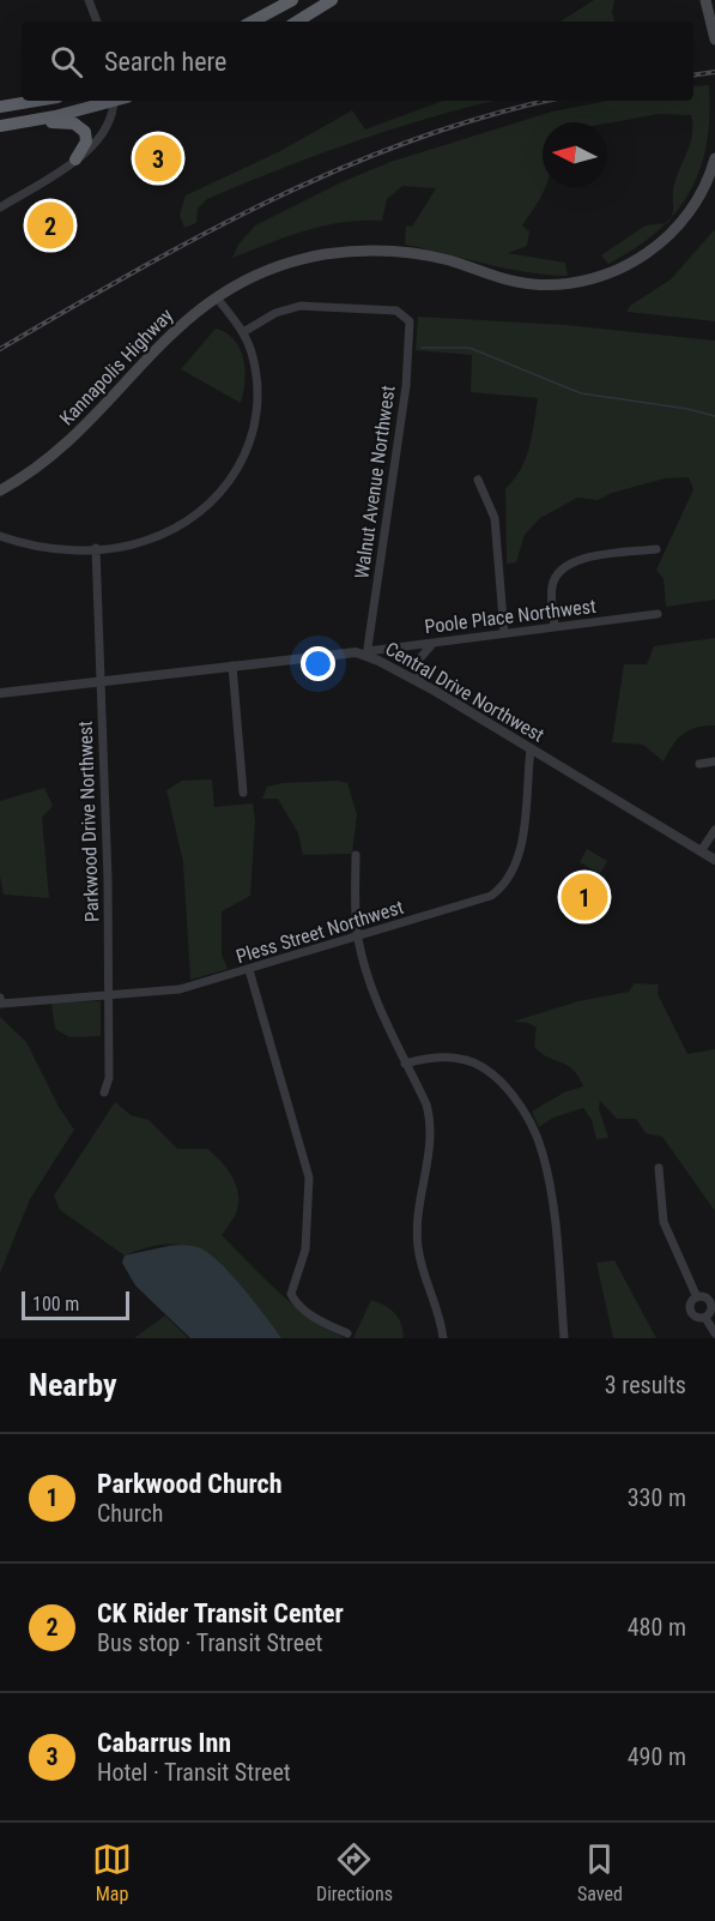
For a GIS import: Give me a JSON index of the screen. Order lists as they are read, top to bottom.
{
  "streets": {
    "main road": ["Kannapolis Highway"],
    "street": [
      "Walnut Avenue Northwest",
      "Poole Place Northwest",
      "Central Drive Northwest",
      "Parkwood Drive Northwest",
      "Pless Street Northwest"
    ]
  },
  "crossings": [
    ["Walnut Avenue Northwest", "Poole Place Northwest"],
    ["Walnut Avenue Northwest", "Central Drive Northwest"],
    ["Poole Place Northwest", "Central Drive Northwest"],
    ["Central Drive Northwest", "Parkwood Drive Northwest"],
    ["Central Drive Northwest", "Pless Street Northwest"],
    ["Parkwood Drive Northwest", "Pless Street Northwest"]
  ],
  "scale_bar": "100 m",
  "north": "left",
  "page": {
    "search": "Search here",
    "pins": ["3", "2", "1"],
    "scale": "100 m",
    "heading": ["Nearby", "3 results"],
    "list": [
      {
        "mark": "1",
        "name": "Parkwood Church",
        "note": "Church",
        "value": "330 m"
      },
      {
        "mark": "2",
        "name": "CK Rider Transit Center",
        "note": "Bus stop · Transit Street",
        "value": "480 m"
      },
      {
        "mark": "3",
        "name": "Cabarrus Inn",
        "note": "Hotel · Transit Street",
        "value": "490 m"
      }
    ],
    "nav": ["Map", "Directions", "Saved"]
  }
}
